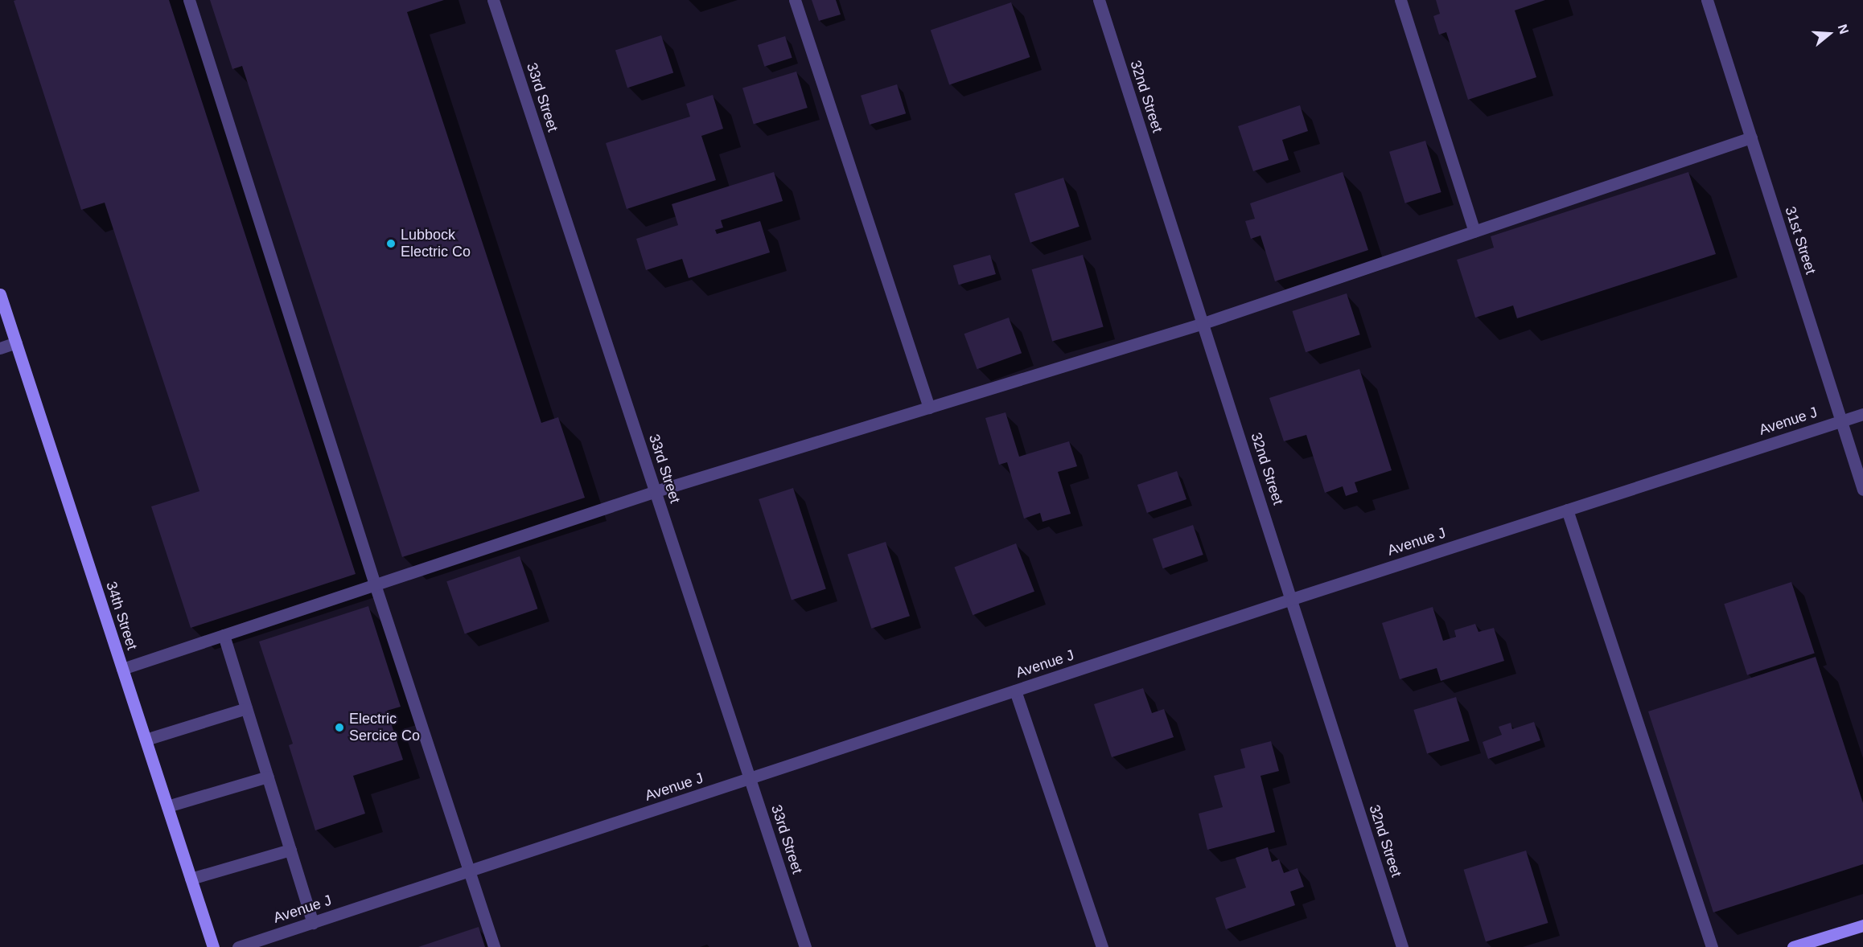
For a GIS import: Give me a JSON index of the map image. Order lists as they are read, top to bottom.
{
  "streets": {
    "main road": ["34th Street"],
    "street": [
      "32nd Street",
      "33rd Street",
      "31st Street",
      "Avenue J"
    ]
  },
  "crossings": [
    ["32nd Street", "Avenue J"],
    ["33rd Street", "Avenue J"],
    ["31st Street", "Avenue J"]
  ],
  "places": ["Lubbock Electric Co", "Electric Sercice Co"],
  "north": "right"
}
